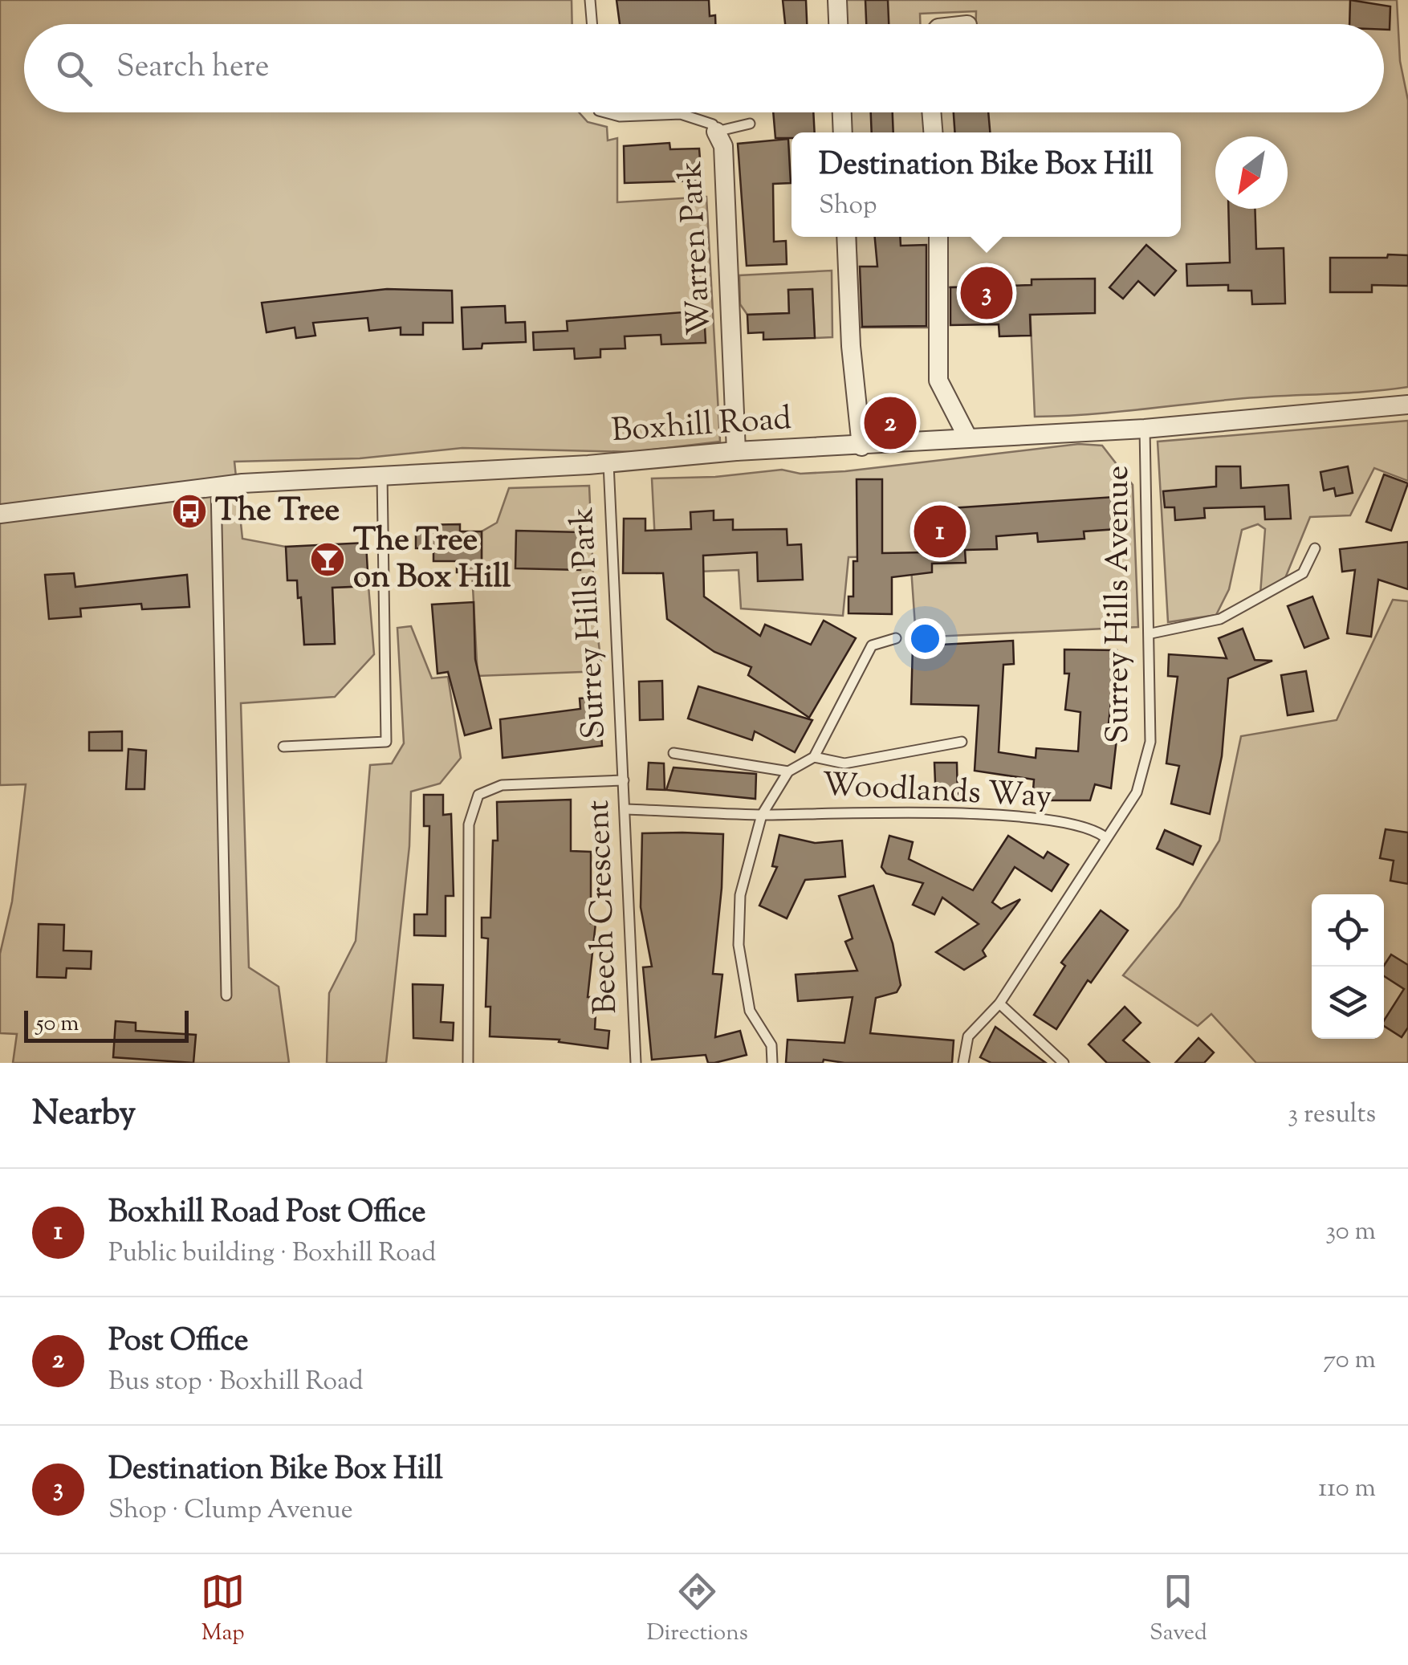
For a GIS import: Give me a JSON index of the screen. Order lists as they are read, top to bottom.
{
  "streets": {
    "street": ["Warren Park", "Boxhill Road"],
    "lane": [
      "Surrey Hills Avenue",
      "Surrey Hills Park",
      "Woodlands Way",
      "Beech Crescent"
    ]
  },
  "crossings": [
    ["Warren Park", "Boxhill Road"],
    ["Boxhill Road", "Surrey Hills Avenue"],
    ["Boxhill Road", "Surrey Hills Park"],
    ["Surrey Hills Avenue", "Woodlands Way"],
    ["Surrey Hills Park", "Beech Crescent"],
    ["Woodlands Way", "Beech Crescent"]
  ],
  "places": {
    "bus stop": ["The Tree"],
    "bar": ["The Tree on Box Hill"]
  },
  "scale_bar": "50 m",
  "north": "bottom left",
  "page": {
    "search": "Search here",
    "popup": ["Destination Bike Box Hill", "Shop"],
    "pins": ["3", "2", "1"],
    "scale": "50 m",
    "heading": ["Nearby", "3 results"],
    "list": [
      {
        "mark": "1",
        "name": "Boxhill Road Post Office",
        "note": "Public building · Boxhill Road",
        "value": "30 m"
      },
      {
        "mark": "2",
        "name": "Post Office",
        "note": "Bus stop · Boxhill Road",
        "value": "70 m"
      },
      {
        "mark": "3",
        "name": "Destination Bike Box Hill",
        "note": "Shop · Clump Avenue",
        "value": "110 m"
      }
    ],
    "nav": ["Map", "Directions", "Saved"]
  }
}
